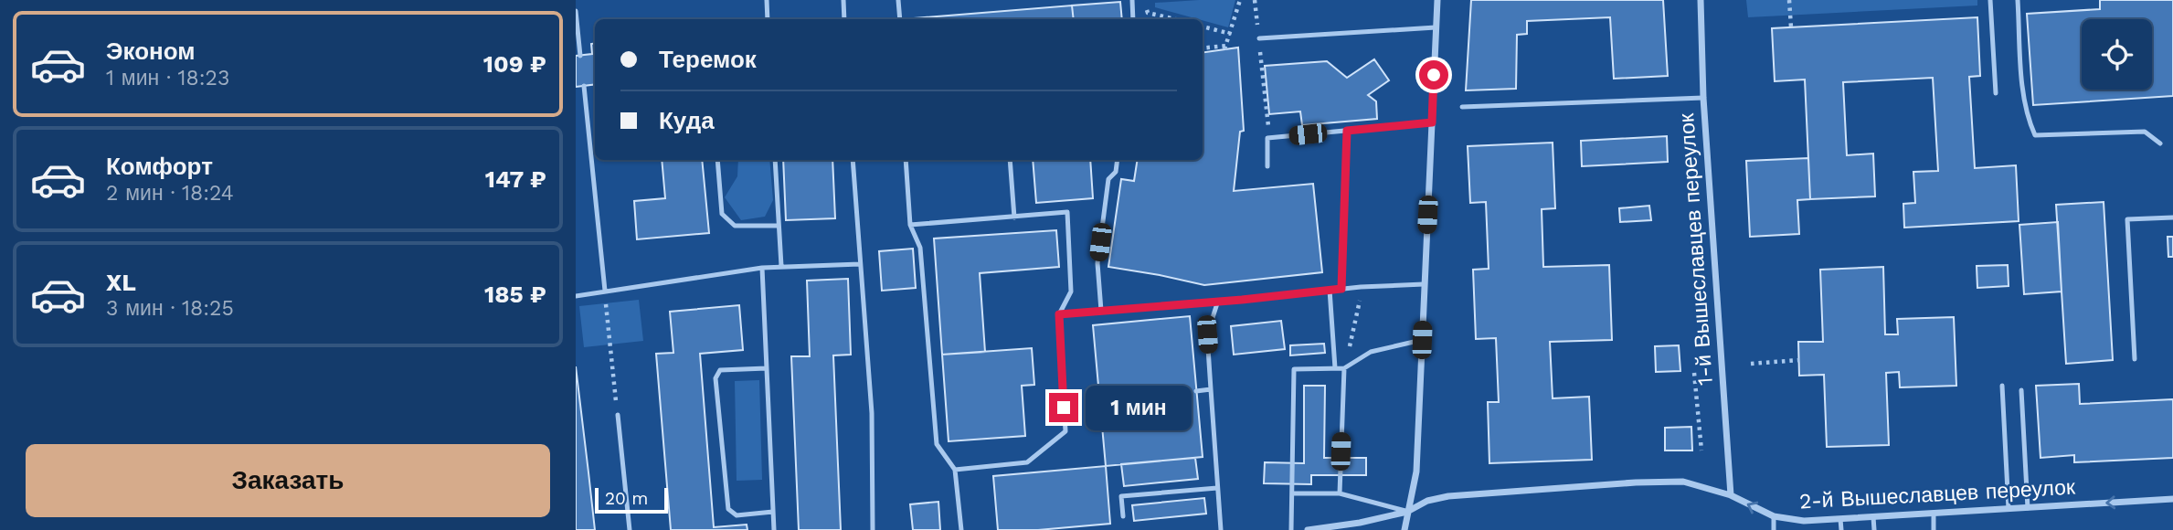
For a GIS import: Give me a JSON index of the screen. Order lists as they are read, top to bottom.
{
  "streets": {
    "street": ["1-й Вышеславцев переулок", "2-й Вышеславцев переулок"]
  },
  "crossings": [
    ["1-й Вышеславцев переулок", "2-й Вышеславцев переулок"]
  ],
  "scale_bar": "20 m",
  "page": {
    "list": [
      {
        "name": "Эконом",
        "note": "1 мин · 18:23",
        "value": "109 ₽"
      },
      {
        "name": "Комфорт",
        "note": "2 мин · 18:24",
        "value": "147 ₽"
      },
      {
        "name": "XL",
        "note": "3 мин · 18:25",
        "value": "185 ₽"
      }
    ],
    "banner": ["Теремок", "Куда"],
    "bubble": "1 мин",
    "buttons": "Заказать",
    "scale": "20 m"
  }
}
